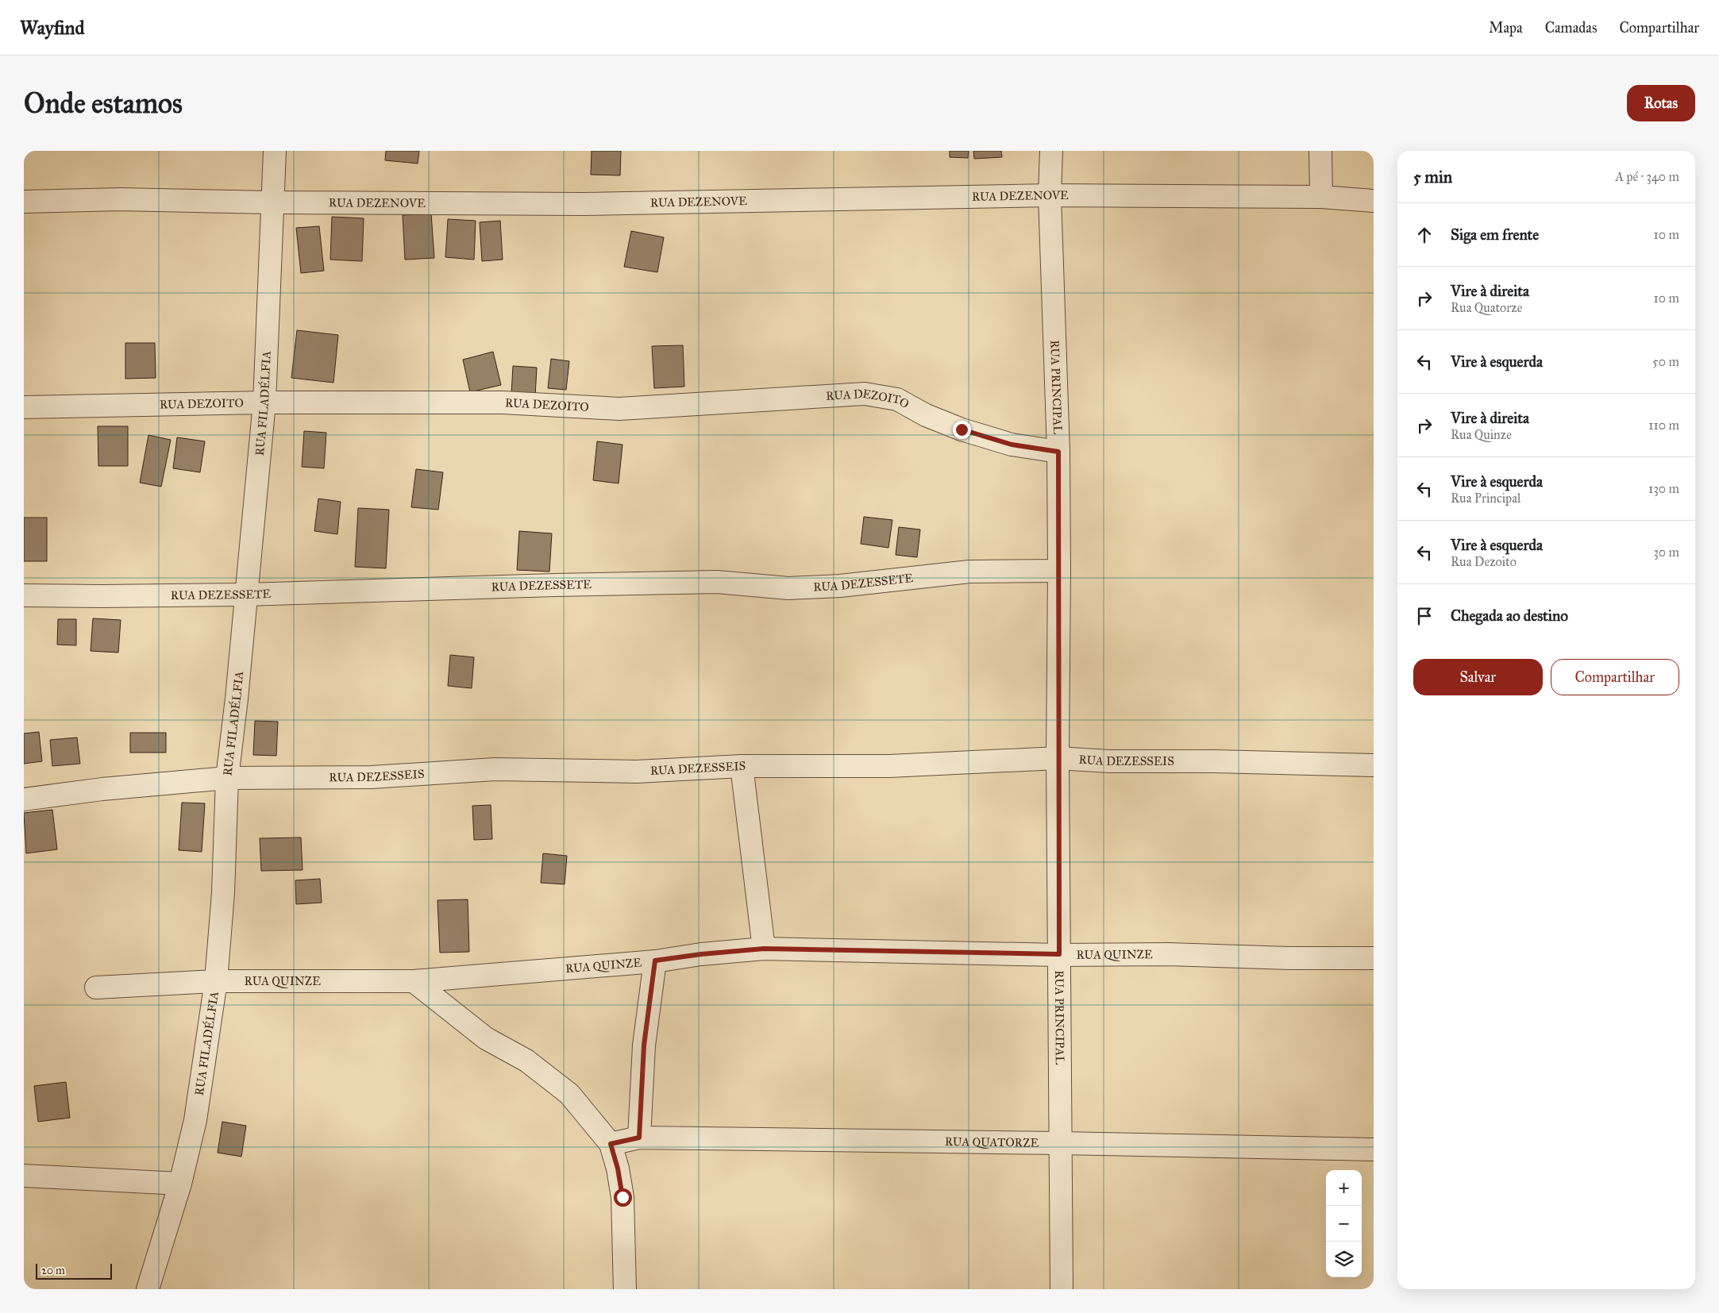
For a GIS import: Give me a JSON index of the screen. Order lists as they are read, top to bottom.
{
  "streets": {
    "street": [
      "RUA DEZENOVE",
      "RUA PRINCIPAL",
      "RUA DEZOITO",
      "RUA FILADÉLFIA",
      "RUA DEZESSETE",
      "RUA DEZESSEIS",
      "RUA QUINZE",
      "RUA QUATORZE"
    ]
  },
  "crossings": [
    ["RUA DEZENOVE", "RUA PRINCIPAL"],
    ["RUA DEZENOVE", "RUA FILADÉLFIA"],
    ["RUA PRINCIPAL", "RUA DEZOITO"],
    ["RUA PRINCIPAL", "RUA DEZESSETE"],
    ["RUA PRINCIPAL", "RUA DEZESSEIS"],
    ["RUA PRINCIPAL", "RUA QUINZE"],
    ["RUA PRINCIPAL", "RUA QUATORZE"],
    ["RUA DEZOITO", "RUA FILADÉLFIA"],
    ["RUA FILADÉLFIA", "RUA DEZESSETE"],
    ["RUA FILADÉLFIA", "RUA DEZESSEIS"],
    ["RUA FILADÉLFIA", "RUA QUINZE"]
  ],
  "scale_bar": "20 m",
  "page": {
    "header": "Wayfind",
    "nav": ["Mapa", "Camadas", "Compartilhar"],
    "buttons": [
      "Rotas",
      ["Salvar", "Compartilhar"]
    ],
    "title": "Onde estamos",
    "heading": ["5 min", "A pé · 340 m"],
    "list": [
      ["Siga em frente", "10 m"],
      ["Vire à direita", "Rua Quatorze", "10 m"],
      ["Vire à esquerda", "50 m"],
      ["Vire à direita", "Rua Quinze", "110 m"],
      ["Vire à esquerda", "Rua Principal", "130 m"],
      ["Vire à esquerda", "Rua Dezoito", "30 m"],
      "Chegada ao destino"
    ],
    "map_buttons": ["+", "−"],
    "scale": "20 m"
  }
}
